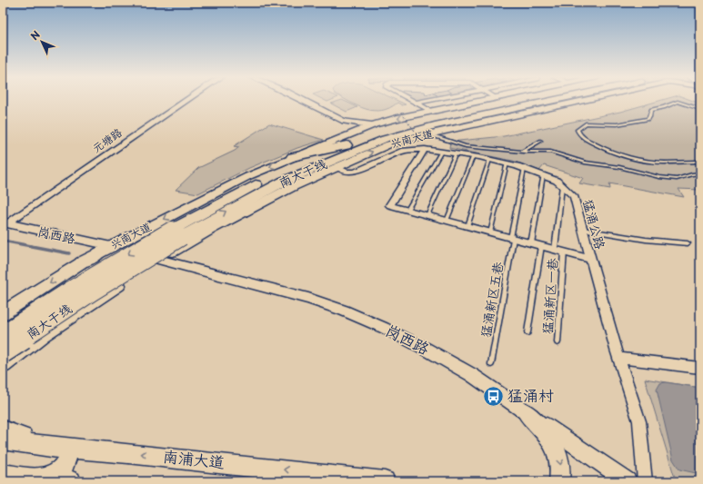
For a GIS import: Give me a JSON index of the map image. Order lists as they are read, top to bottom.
{
  "streets": {
    "highway": ["南大干线"],
    "main road": ["兴南大道", "南浦大道"],
    "street": ["元塘路", "猛涌公路", "岗西路"],
    "lane": ["猛涌新区一巷", "猛涌新区五巷"]
  },
  "crossings": [
    ["兴南大道", "南大干线"],
    ["兴南大道", "猛涌公路"],
    ["兴南大道", "岗西路"],
    ["元塘路", "岗西路"],
    ["猛涌公路", "猛涌新区五巷"]
  ],
  "one_way": ["南浦大道"],
  "places": {
    "bus stop": ["猛涌村"]
  },
  "north": "top left"
}
